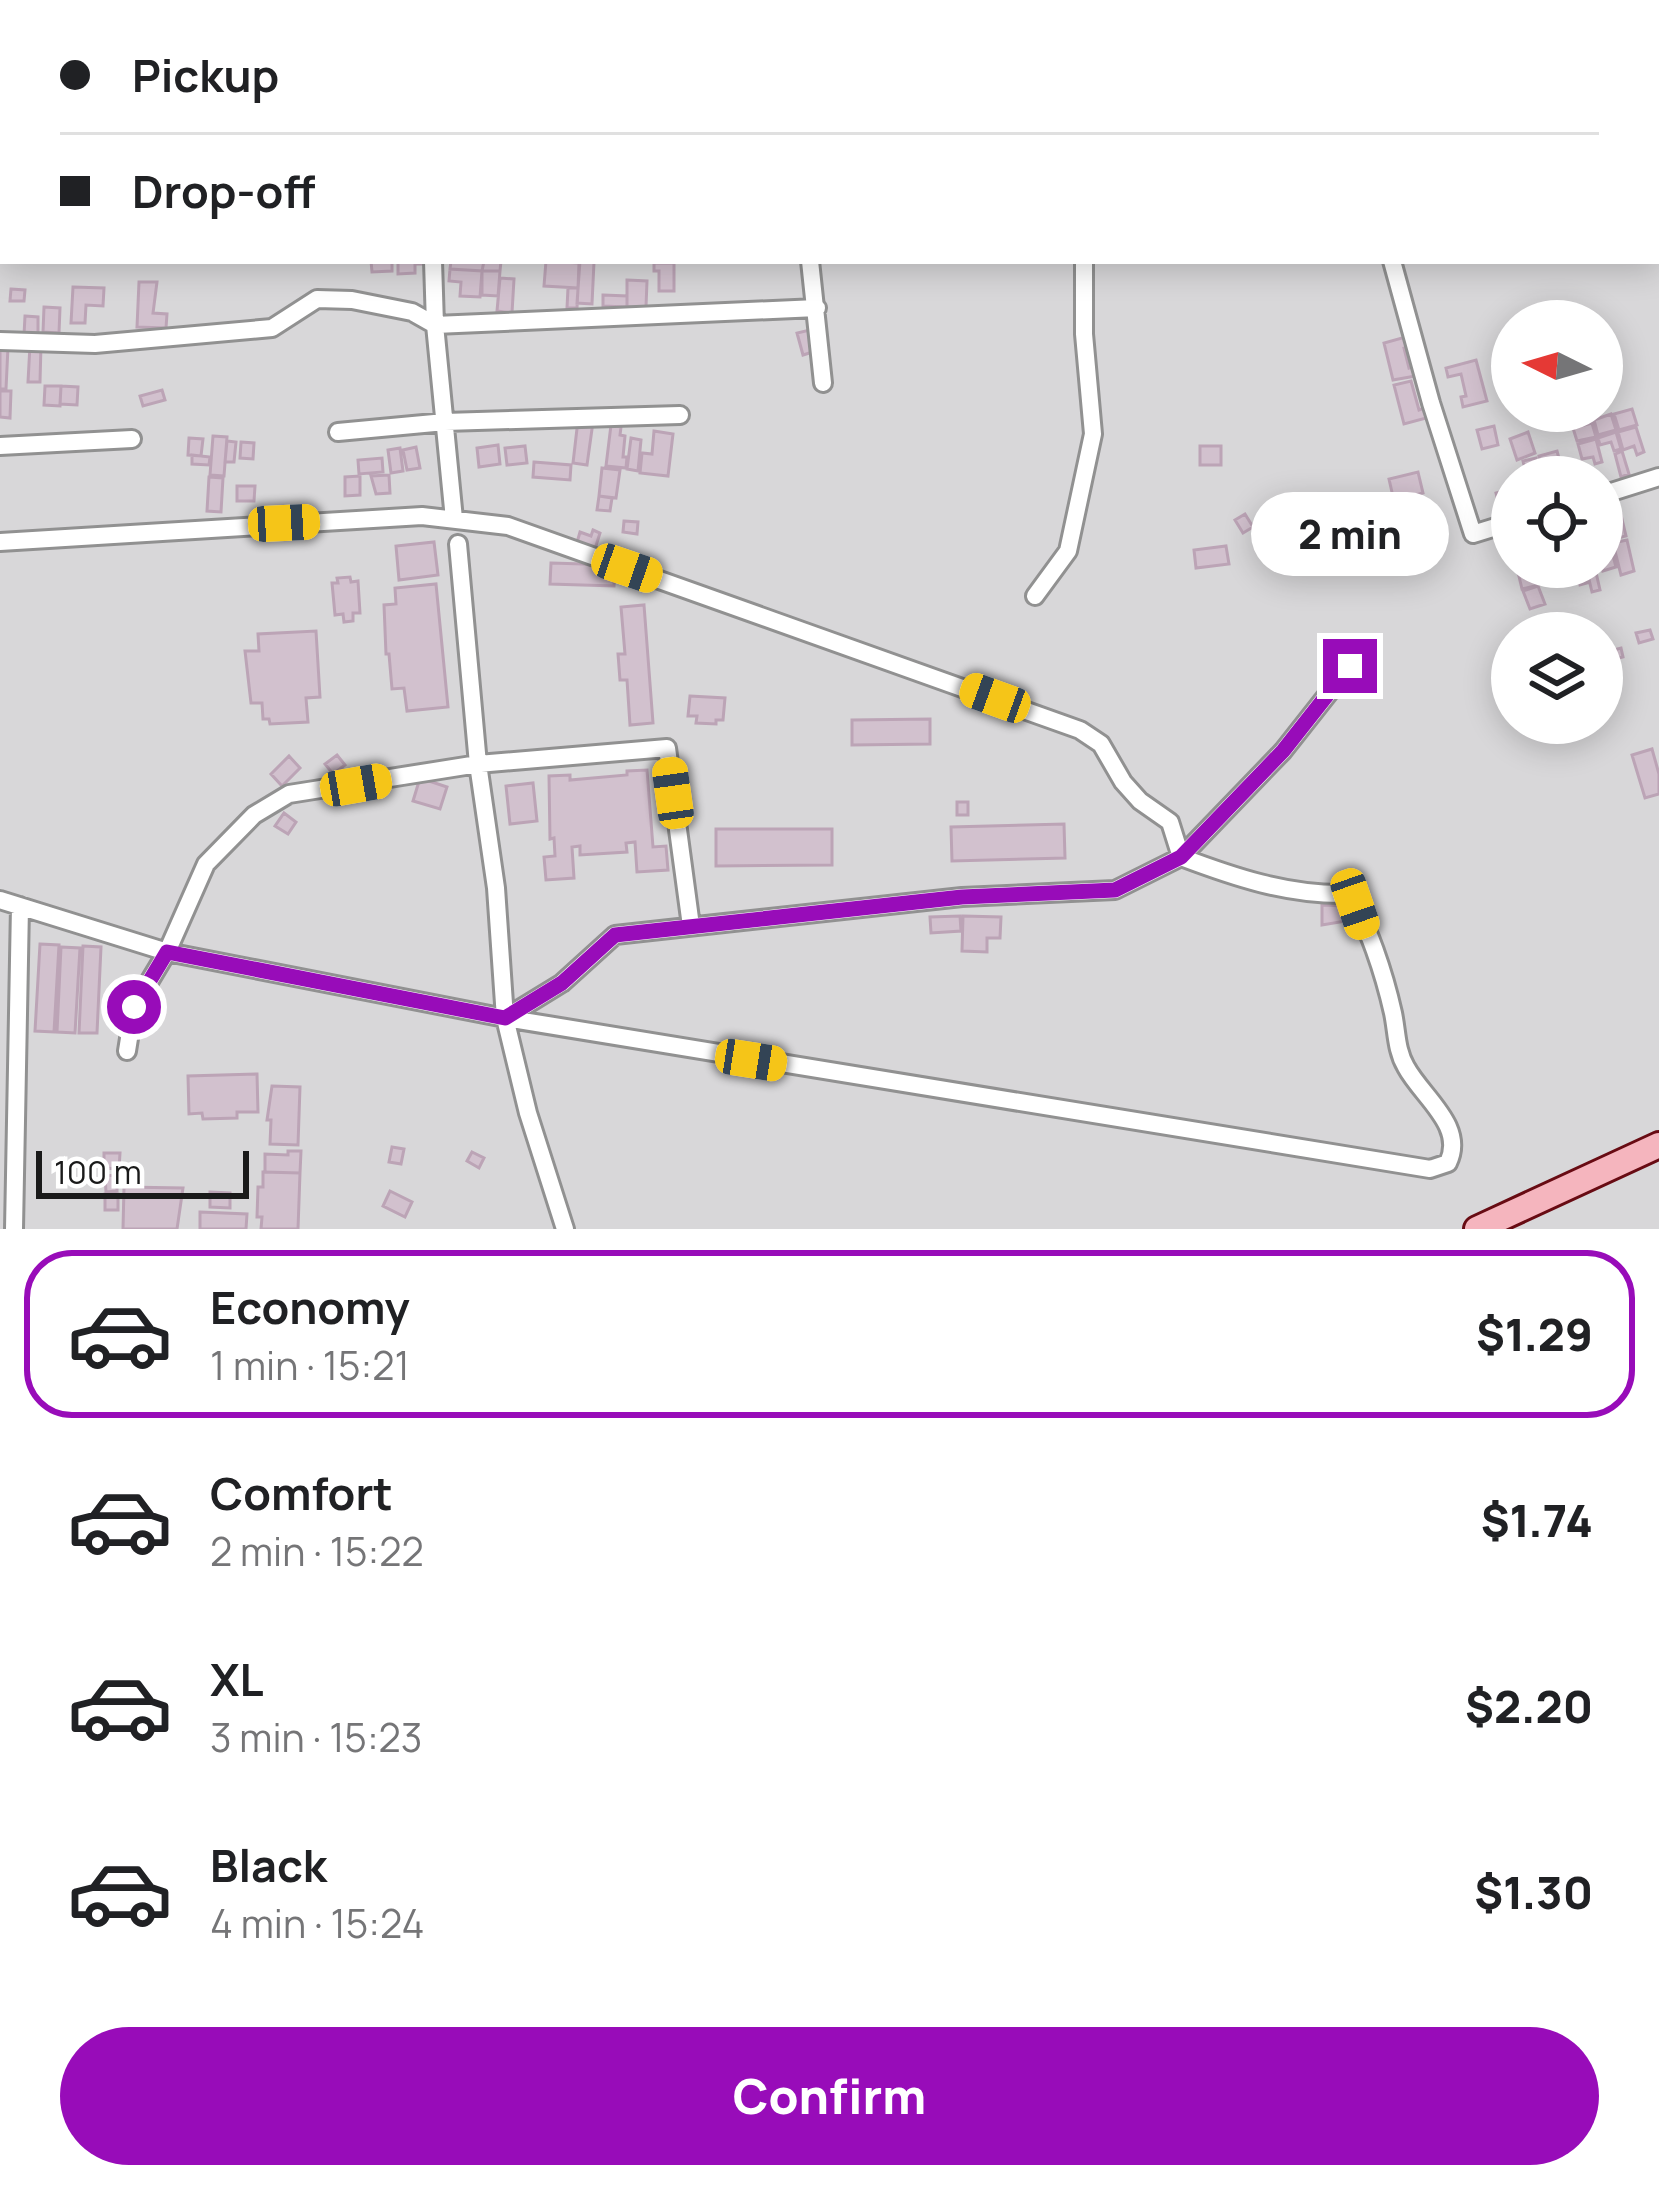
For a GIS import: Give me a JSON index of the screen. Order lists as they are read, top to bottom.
{
  "scale_bar": "100 m",
  "north": "left",
  "page": {
    "banner": ["Pickup", "Drop-off"],
    "bubble": "2 min",
    "scale": "100 m",
    "list": [
      {
        "name": "Economy",
        "note": "1 min · 15:21",
        "value": "$1.29"
      },
      {
        "name": "Comfort",
        "note": "2 min · 15:22",
        "value": "$1.74"
      },
      {
        "name": "XL",
        "note": "3 min · 15:23",
        "value": "$2.20"
      },
      {
        "name": "Black",
        "note": "4 min · 15:24",
        "value": "$1.30"
      }
    ],
    "buttons": "Confirm"
  }
}
